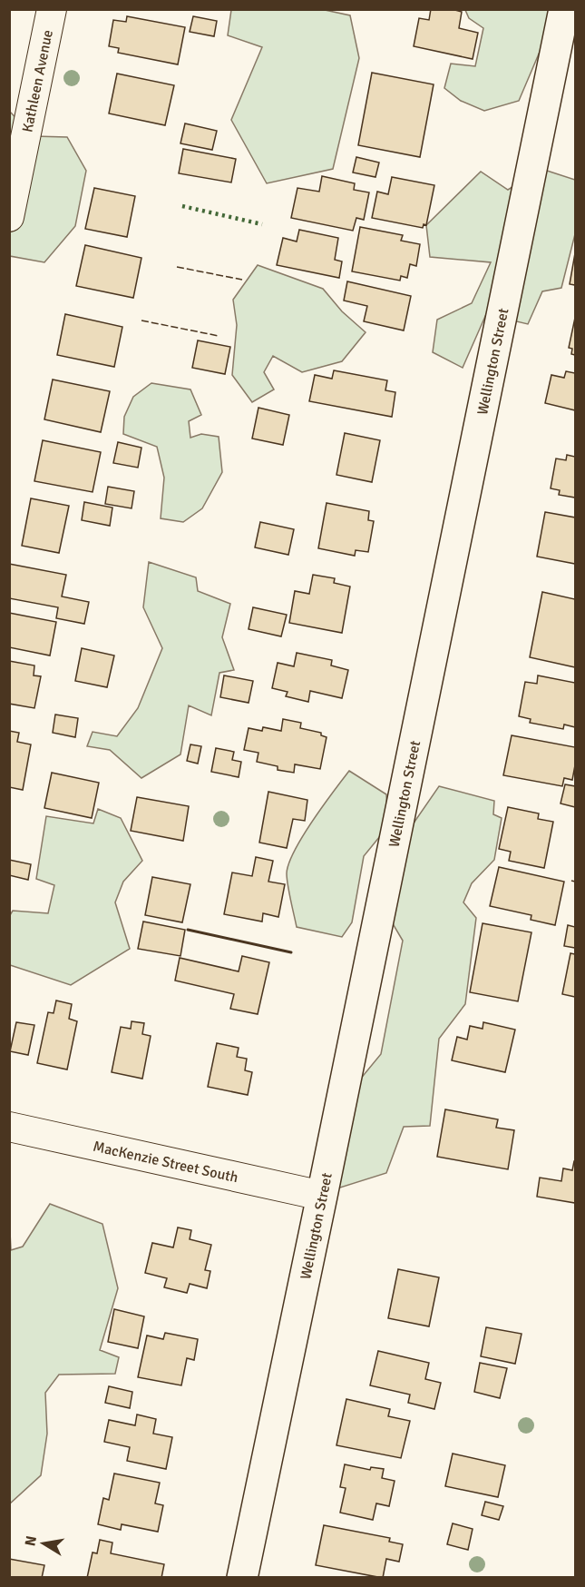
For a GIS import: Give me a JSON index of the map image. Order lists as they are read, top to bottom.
{
  "streets": {
    "main road": ["Wellington Street"],
    "street": ["Kathleen Avenue", "MacKenzie Street South"]
  },
  "crossings": [
    ["Wellington Street", "MacKenzie Street South"]
  ],
  "north": "left"
}
